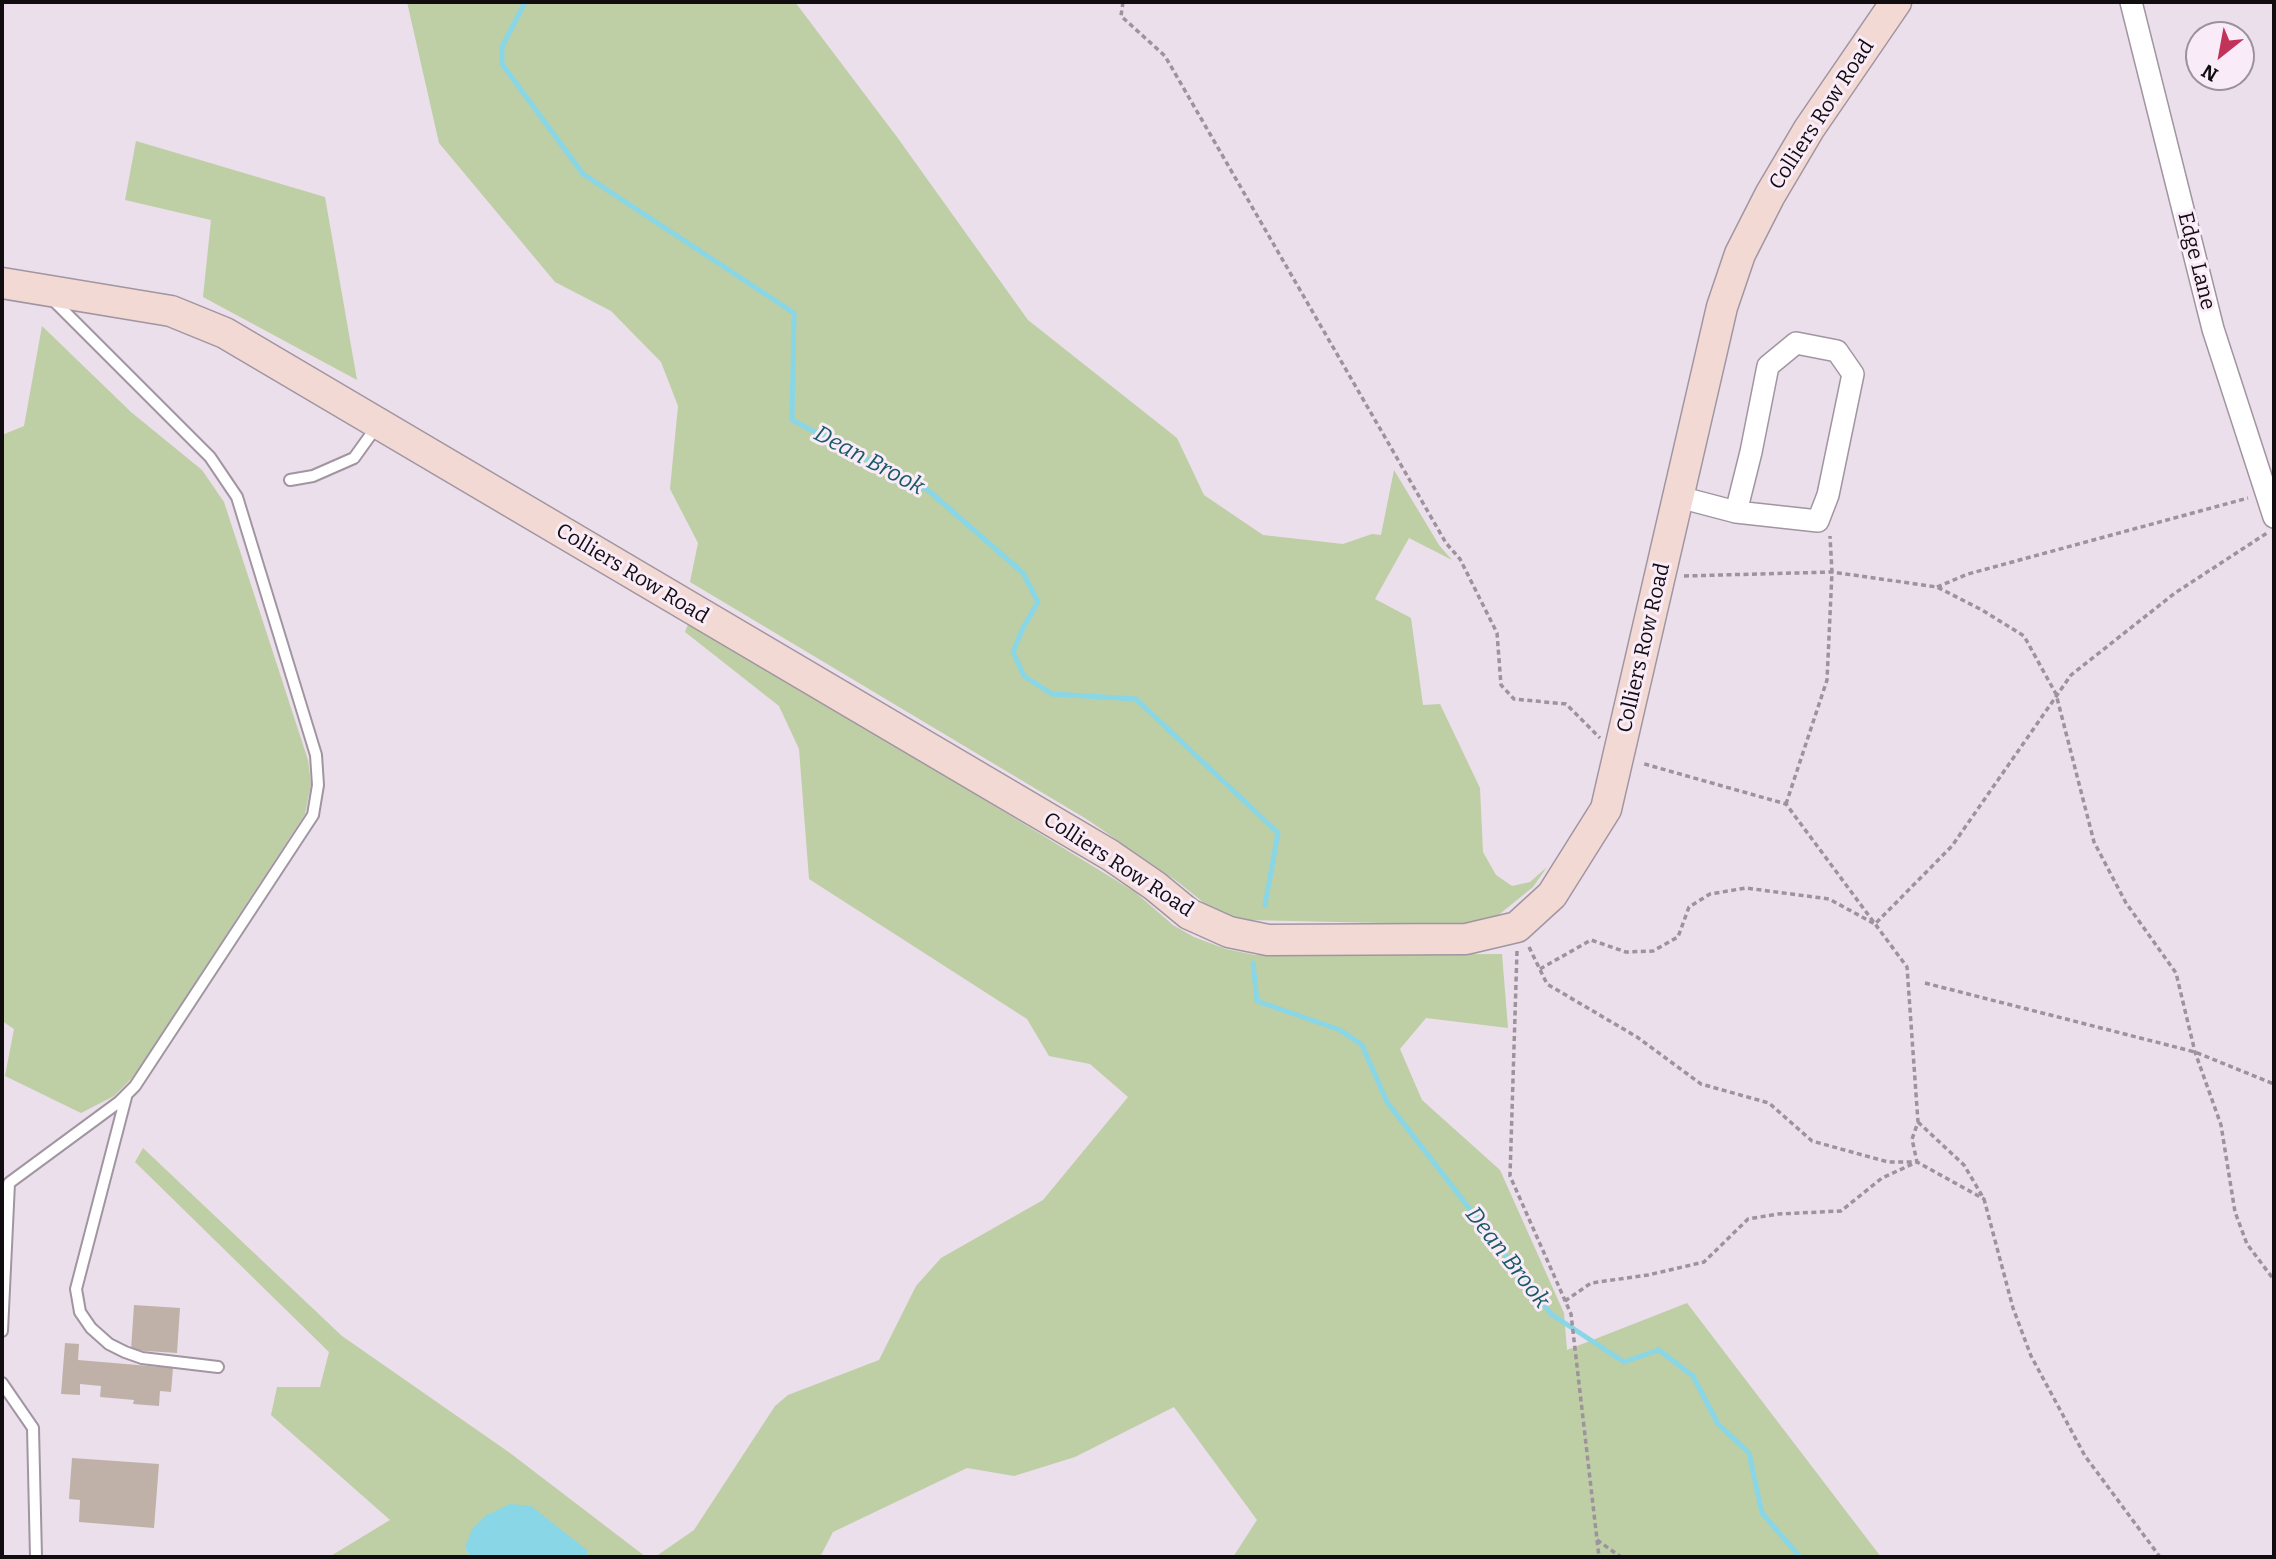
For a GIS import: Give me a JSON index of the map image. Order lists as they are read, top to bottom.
{
  "streets": {
    "street": ["Colliers Row Road", "Edge Lane"]
  },
  "water": ["Dean Brook"],
  "north": "bottom left"
}
